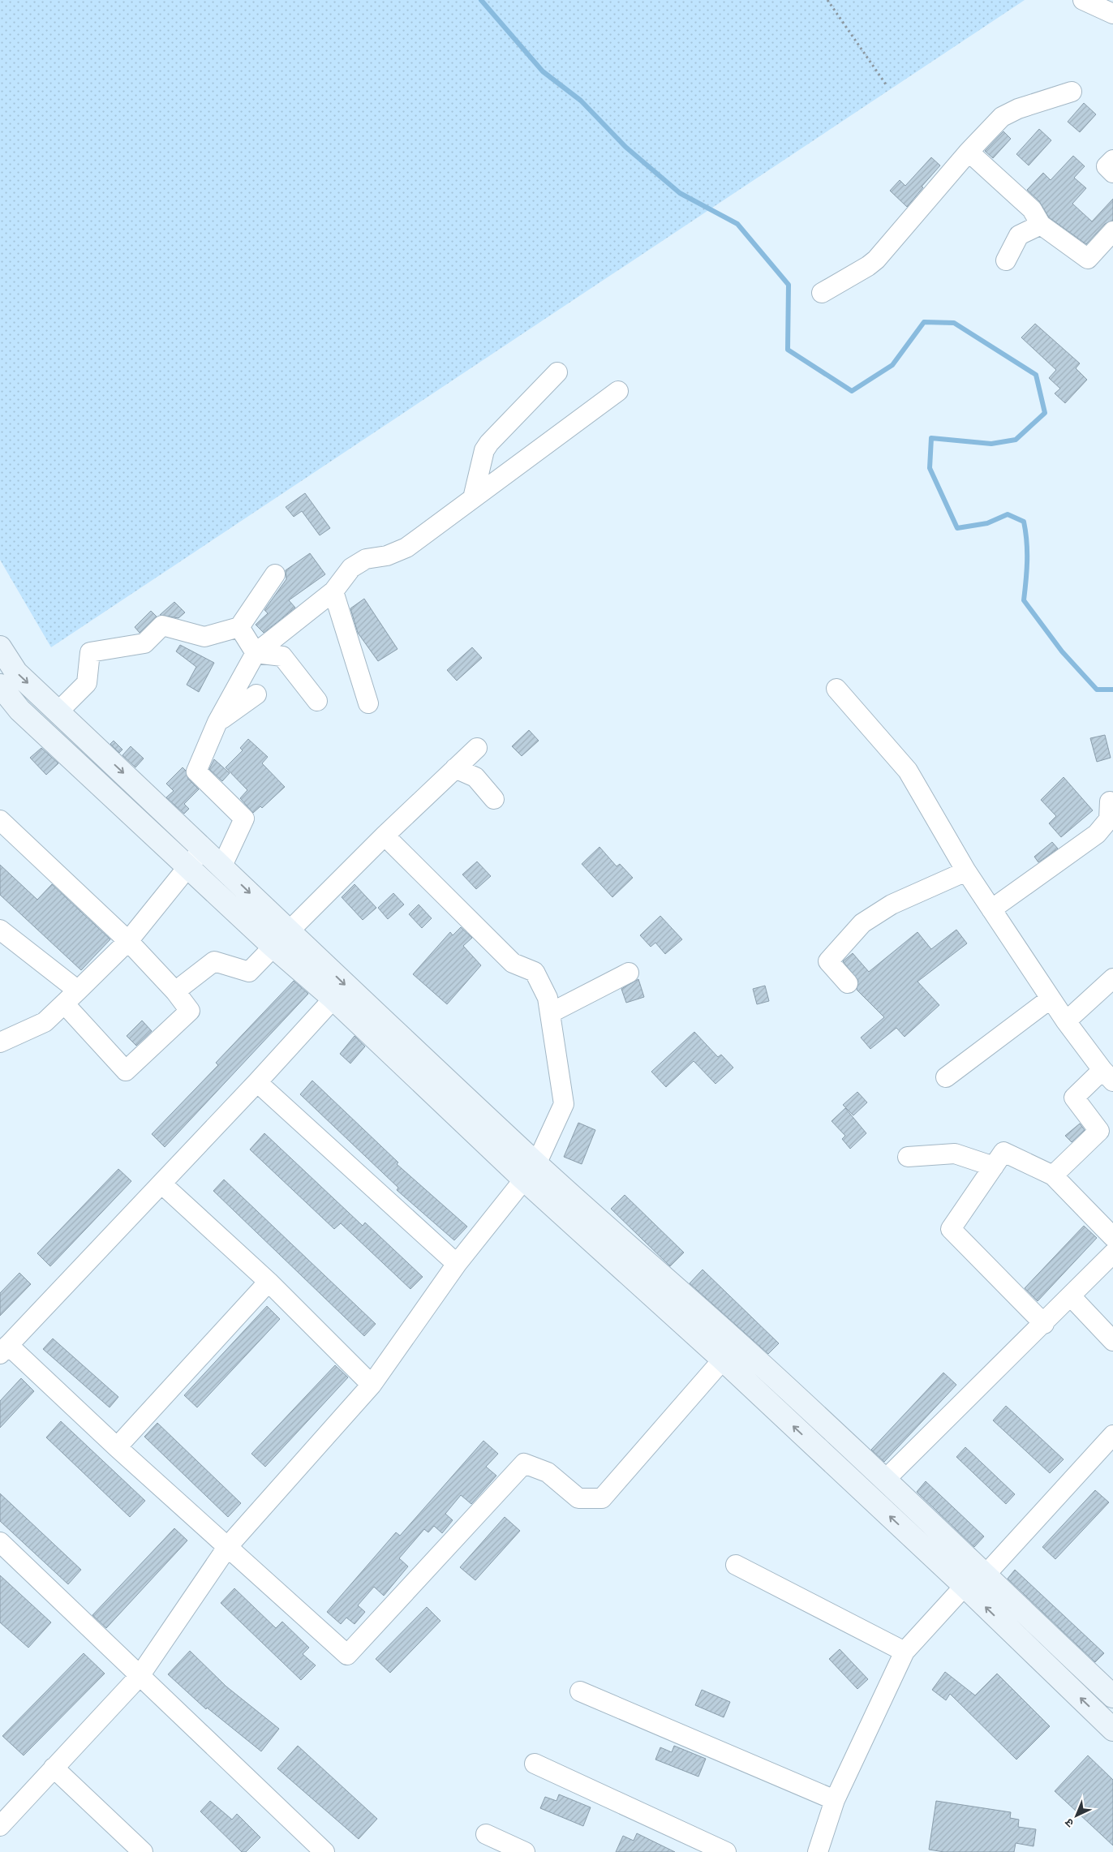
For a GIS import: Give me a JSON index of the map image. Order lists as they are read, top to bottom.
{
  "north": "bottom left"
}
